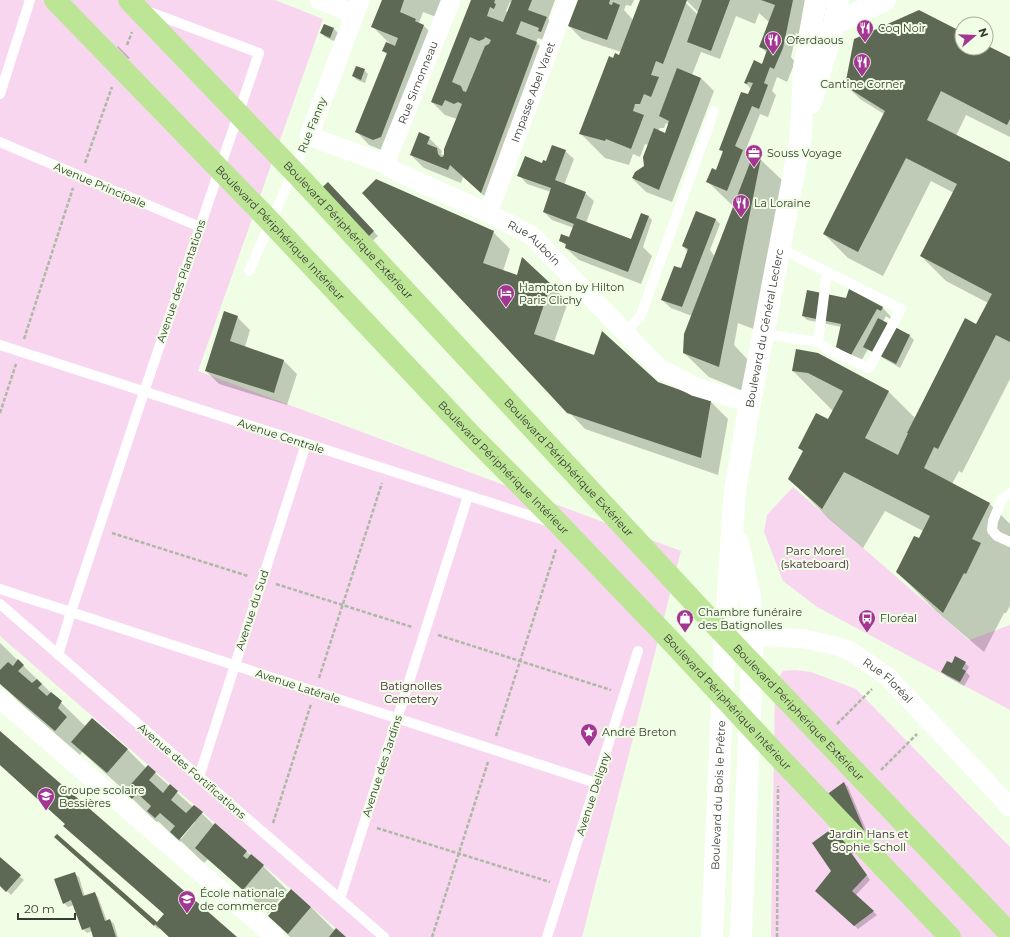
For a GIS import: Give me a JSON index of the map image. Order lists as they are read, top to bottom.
{
  "streets": {
    "highway": ["Boulevard Périphérique Extérieur", "Boulevard Périphérique Intérieur"],
    "main road": ["Boulevard du Général Leclerc", "Boulevard du Bois le Prêtre"],
    "street": [
      "Rue Simonneau",
      "Impasse Abel Varet",
      "Rue Fanny",
      "Rue Auboin",
      "Rue Floréal"
    ],
    "lane": [
      "Avenue Principale",
      "Avenue des Plantations",
      "Avenue Centrale",
      "Avenue du Sud",
      "Avenue Latérale",
      "Avenue des Jardins",
      "Avenue des Fortifications",
      "Avenue Deligny"
    ]
  },
  "crossings": [
    ["Rue Simonneau", "Rue Auboin"],
    ["Impasse Abel Varet", "Rue Auboin"],
    ["Rue Fanny", "Rue Auboin"],
    ["Avenue Principale", "Avenue des Plantations"],
    ["Boulevard Périphérique Extérieur", "Avenue des Plantations"],
    ["Rue Auboin", "Boulevard du Général Leclerc"],
    ["Avenue des Plantations", "Avenue Centrale"],
    ["Avenue des Plantations", "Avenue Latérale"],
    ["Avenue des Plantations", "Avenue des Fortifications"],
    ["Boulevard du Général Leclerc", "Boulevard du Bois le Prêtre"],
    ["Avenue Centrale", "Avenue du Sud"],
    ["Avenue Centrale", "Avenue des Jardins"],
    ["Avenue du Sud", "Avenue Latérale"],
    ["Avenue du Sud", "Avenue des Fortifications"],
    ["Rue Floréal", "Boulevard du Bois le Prêtre"],
    ["Avenue Latérale", "Avenue des Jardins"],
    ["Avenue Latérale", "Avenue Deligny"],
    ["Avenue des Jardins", "Avenue des Fortifications"]
  ],
  "parks": ["Parc Morel (skateboard)", "Batignolles Cemetery", "Jardin Hans et Sophie Scholl"],
  "places": {
    "restaurant": [
      "Coq Noir",
      "Oferdaous",
      "Cantine Corner",
      "La Loraine"
    ],
    "office": ["Souss Voyage"],
    "hotel": ["Hampton by Hilton Paris Clichy"],
    "shop": ["Chambre funéraire des Batignolles"],
    "bus stop": ["Floréal"],
    "place": ["André Breton"],
    "school or university": ["Groupe scolaire Bessières", "École nationale de commerce"]
  },
  "scale_bar": "20 m",
  "north": "right"
}
